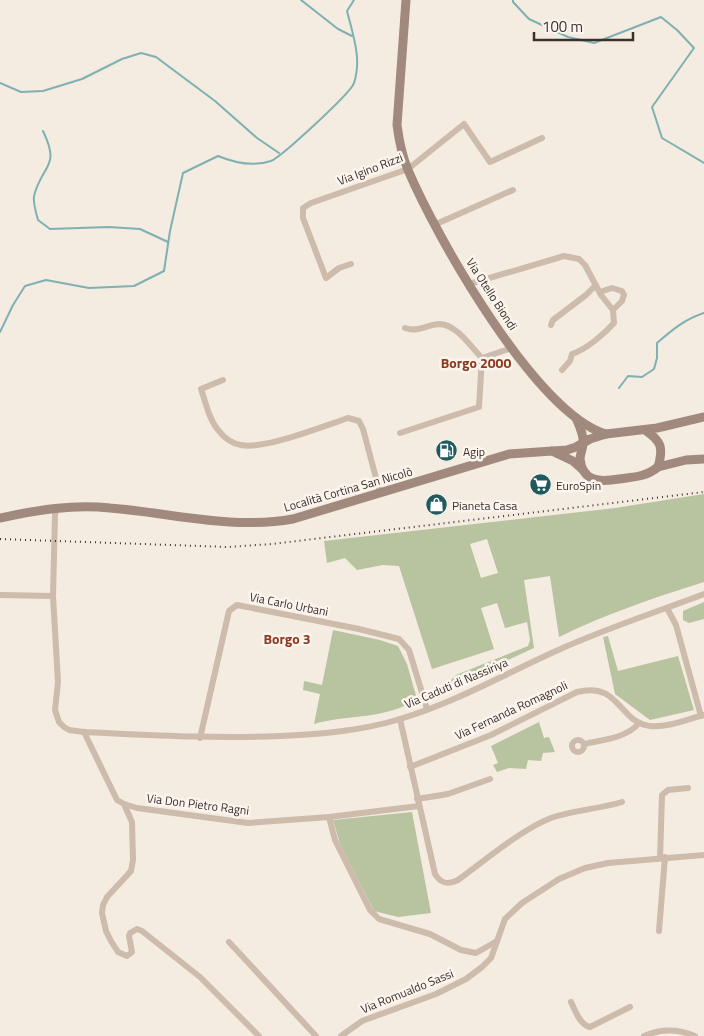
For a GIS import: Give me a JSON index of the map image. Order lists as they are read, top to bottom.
{
  "streets": {
    "main road": ["Via Otello Biondi", "Località Cortina San Nicolò"],
    "street": [
      "Via Igino Rizzi",
      "Via Carlo Urbani",
      "Via Caduti di Nassiriya",
      "Via Fernanda Romagnoli",
      "Via Don Pietro Ragni",
      "Via Romualdo Sassi"
    ]
  },
  "crossings": [
    ["Via Igino Rizzi", "Via Otello Biondi"],
    ["Via Otello Biondi", "Località Cortina San Nicolò"],
    ["Località Cortina San Nicolò", "Via Caduti di Nassiriya"],
    ["Via Carlo Urbani", "Via Caduti di Nassiriya"]
  ],
  "districts": ["Borgo 2000", "Borgo 3"],
  "places": {
    "fuel station": ["Agip"],
    "supermarket": ["EuroSpin"],
    "shop": ["Pianeta Casa"]
  },
  "scale_bar": "100 m"
}
